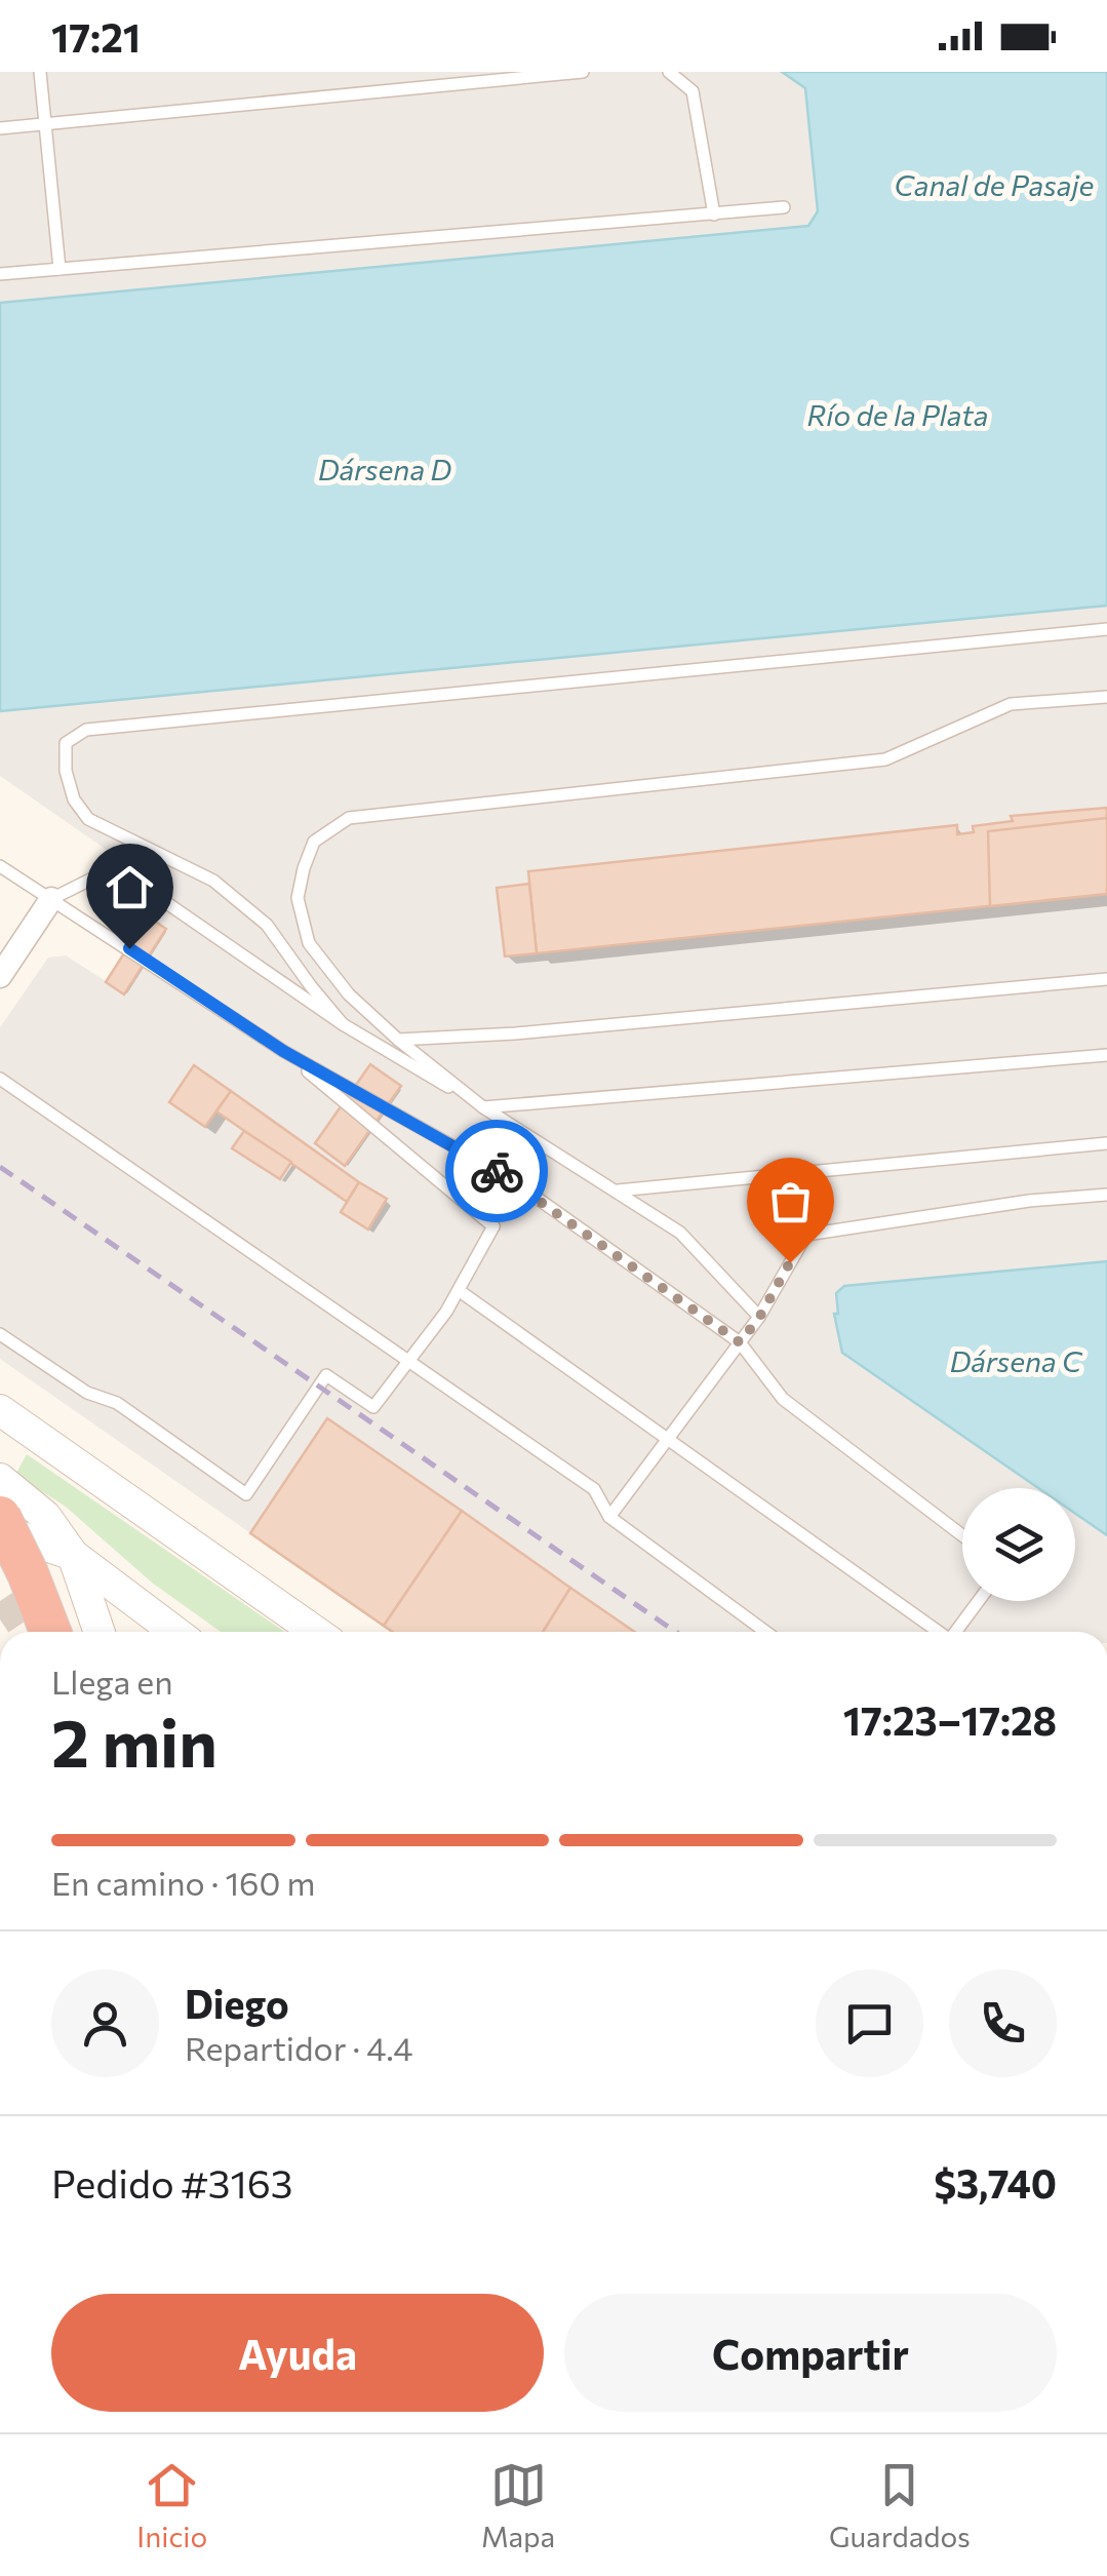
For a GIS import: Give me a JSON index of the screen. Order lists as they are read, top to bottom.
{
  "water": [
    "Canal de Pasaje",
    "Río de la Plata",
    "Dársena D",
    "Dársena C"
  ],
  "page": {
    "status": "17:21",
    "heading": ["2 min", "Llega en", "17:23–17:28"],
    "panel": [
      "Diego",
      "Repartidor · 4.4",
      "Pedido #3163",
      "$3,740"
    ],
    "bar": "En camino · 160 m",
    "buttons": ["Ayuda", "Compartir"],
    "tabs": ["Inicio", "Mapa", "Guardados"]
  }
}
